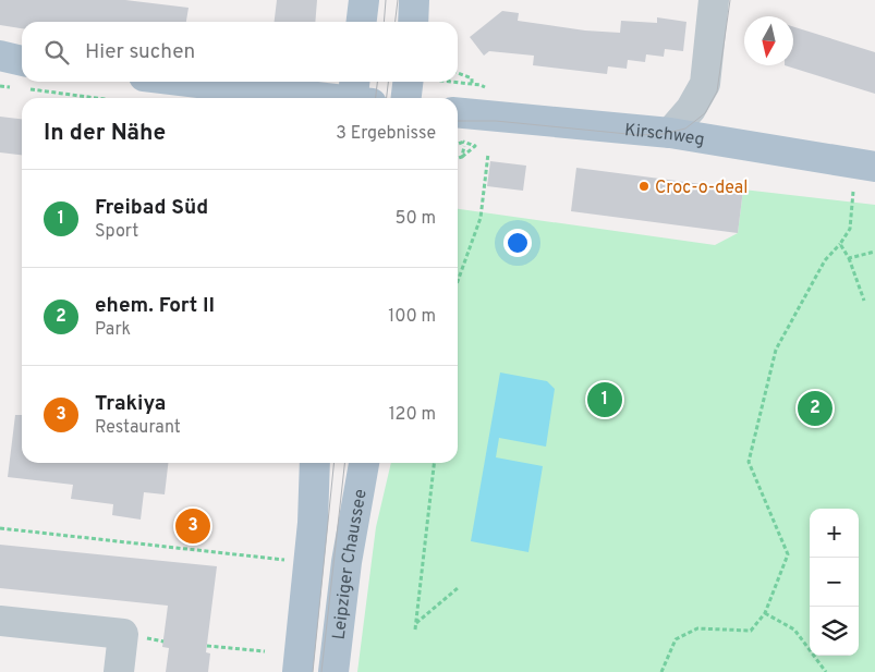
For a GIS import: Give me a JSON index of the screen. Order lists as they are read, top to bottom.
{
  "streets": {
    "main road": ["Kirschweg", "Leipziger Chaussee"]
  },
  "places": ["Croc-o-deal"],
  "north": "bottom",
  "page": {
    "search": "Hier suchen",
    "heading": ["In der Nähe", "3 Ergebnisse"],
    "list": [
      {
        "mark": "1",
        "name": "Freibad Süd",
        "note": "Sport",
        "value": "50 m"
      },
      {
        "mark": "2",
        "name": "ehem. Fort II",
        "note": "Park",
        "value": "100 m"
      },
      {
        "mark": "3",
        "name": "Trakiya",
        "note": "Restaurant",
        "value": "120 m"
      }
    ],
    "pins": ["1", "2", "3"],
    "map_buttons": ["+", "−"]
  }
}
